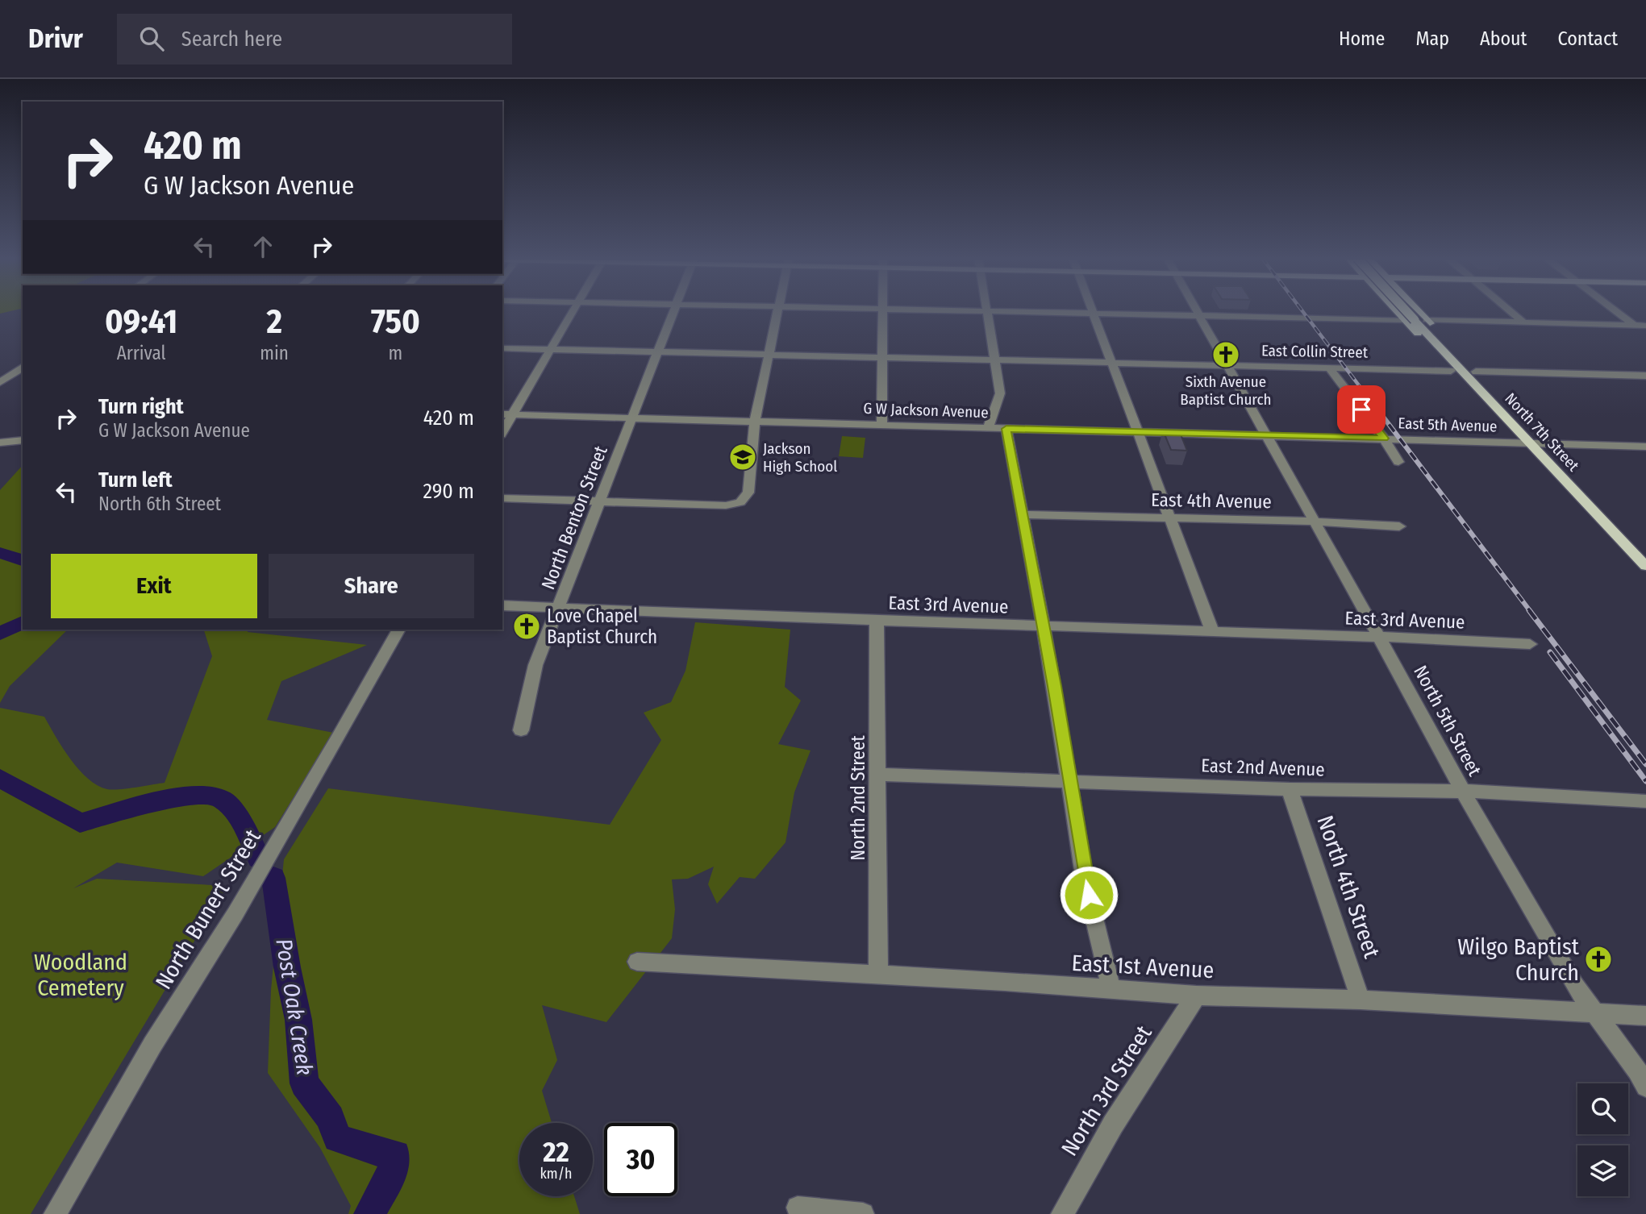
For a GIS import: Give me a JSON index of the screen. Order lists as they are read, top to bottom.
{
  "streets": {
    "main road": ["North 7th Street"],
    "street": [
      "East Collin Street",
      "G W Jackson Avenue",
      "East 5th Avenue",
      "East 4th Avenue",
      "North Benton Street",
      "East 3rd Avenue",
      "North 5th Street",
      "East 2nd Avenue",
      "North 2nd Street",
      "North 4th Street",
      "North Bunert Street",
      "East 1st Avenue",
      "North 3rd Street"
    ]
  },
  "crossings": [
    ["East Collin Street", "North Benton Street"],
    ["East Collin Street", "North 5th Street"],
    ["G W Jackson Avenue", "East 5th Avenue"],
    ["G W Jackson Avenue", "North Benton Street"],
    ["G W Jackson Avenue", "North 5th Street"],
    ["East 5th Avenue", "North 7th Street"],
    ["East 4th Avenue", "North 5th Street"],
    ["North Benton Street", "East 3rd Avenue"],
    ["East 3rd Avenue", "North 5th Street"],
    ["East 3rd Avenue", "North 2nd Street"],
    ["North 5th Street", "East 2nd Avenue"],
    ["North 5th Street", "East 1st Avenue"],
    ["East 2nd Avenue", "North 2nd Street"],
    ["East 2nd Avenue", "North 4th Street"],
    ["North 2nd Street", "East 1st Avenue"],
    ["North 4th Street", "East 1st Avenue"],
    ["East 1st Avenue", "North 3rd Street"]
  ],
  "water": ["Post Oak Creek"],
  "parks": ["Woodland Cemetery"],
  "places": {
    "church": ["Sixth Avenue Baptist Church", "Love Chapel Baptist Church", "Wilgo Baptist Church"],
    "school or university": ["Jackson High School"]
  },
  "page": {
    "header": "Drivr",
    "search": "Search here",
    "nav": [
      "Home",
      "Map",
      "About",
      "Contact"
    ],
    "turn": ["420 m", "G W Jackson Avenue"],
    "eta": [
      "09:41",
      "Arrival",
      "2",
      "min",
      "750",
      "m"
    ],
    "list": [
      {
        "name": "Turn right",
        "note": "G W Jackson Avenue",
        "value": "420 m"
      },
      {
        "name": "Turn left",
        "note": "North 6th Street",
        "value": "290 m"
      }
    ],
    "buttons": ["Exit", "Share"],
    "speed": "22 km/h",
    "limit": "30"
  }
}
